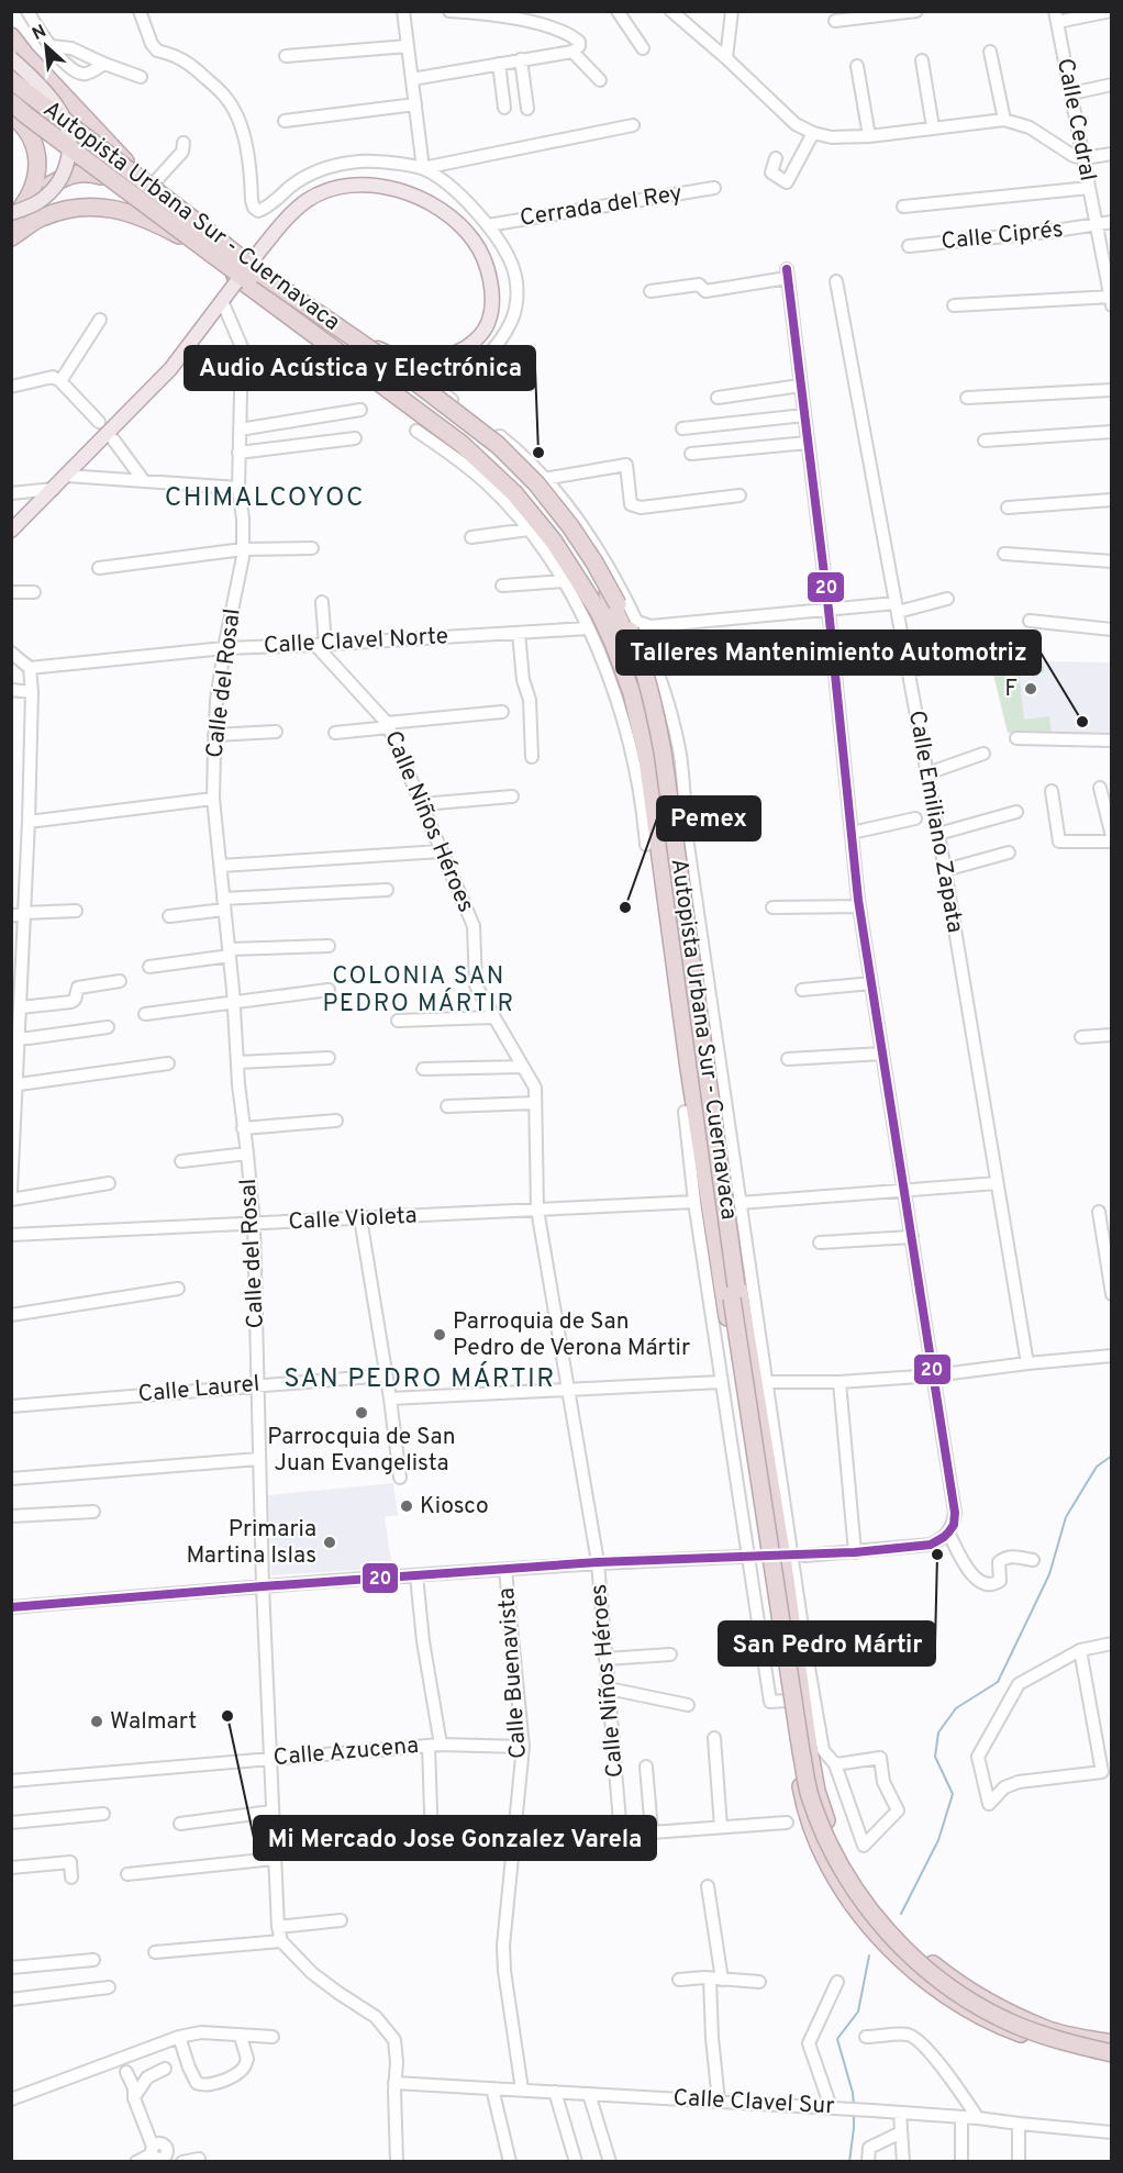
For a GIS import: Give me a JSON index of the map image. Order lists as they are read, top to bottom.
{
  "streets": {
    "highway": ["Autopista Urbana Sur - Cuernavaca"],
    "street": [
      "Calle Cedral",
      "Cerrada del Rey",
      "Calle Ciprés",
      "Calle Clavel Norte",
      "Calle del Rosal",
      "Calle Niños Héroes",
      "Calle Emiliano Zapata",
      "Calle Violeta",
      "Calle Laurel",
      "Calle Buenavista",
      "Calle Azucena",
      "Calle Clavel Sur"
    ]
  },
  "crossings": [
    ["Calle Cedral", "Calle Ciprés"],
    ["Calle Clavel Norte", "Calle del Rosal"],
    ["Calle Clavel Norte", "Calle Niños Héroes"],
    ["Calle del Rosal", "Calle Violeta"],
    ["Calle del Rosal", "Calle Laurel"],
    ["Calle del Rosal", "Calle Azucena"],
    ["Calle Niños Héroes", "Calle Violeta"],
    ["Calle Buenavista", "Calle Azucena"],
    ["Calle Buenavista", "Calle Clavel Sur"]
  ],
  "districts": ["CHIMALCOYOC", "COLONIA SAN PEDRO MÁRTIR", "SAN PEDRO MÁRTIR"],
  "places": [
    "Audio Acústica y Electrónica",
    "F",
    "Talleres Mantenimiento Automotriz",
    "Pemex",
    "Parroquia de San Pedro de Verona Mártir",
    "Parrocquia de San Juan Evangelista",
    "Kiosco",
    "Primaria Martina Islas",
    "San Pedro Mártir",
    "Mi Mercado Jose Gonzalez Varela",
    "Walmart"
  ],
  "lines": ["transit line 20"],
  "north": "top left"
}
